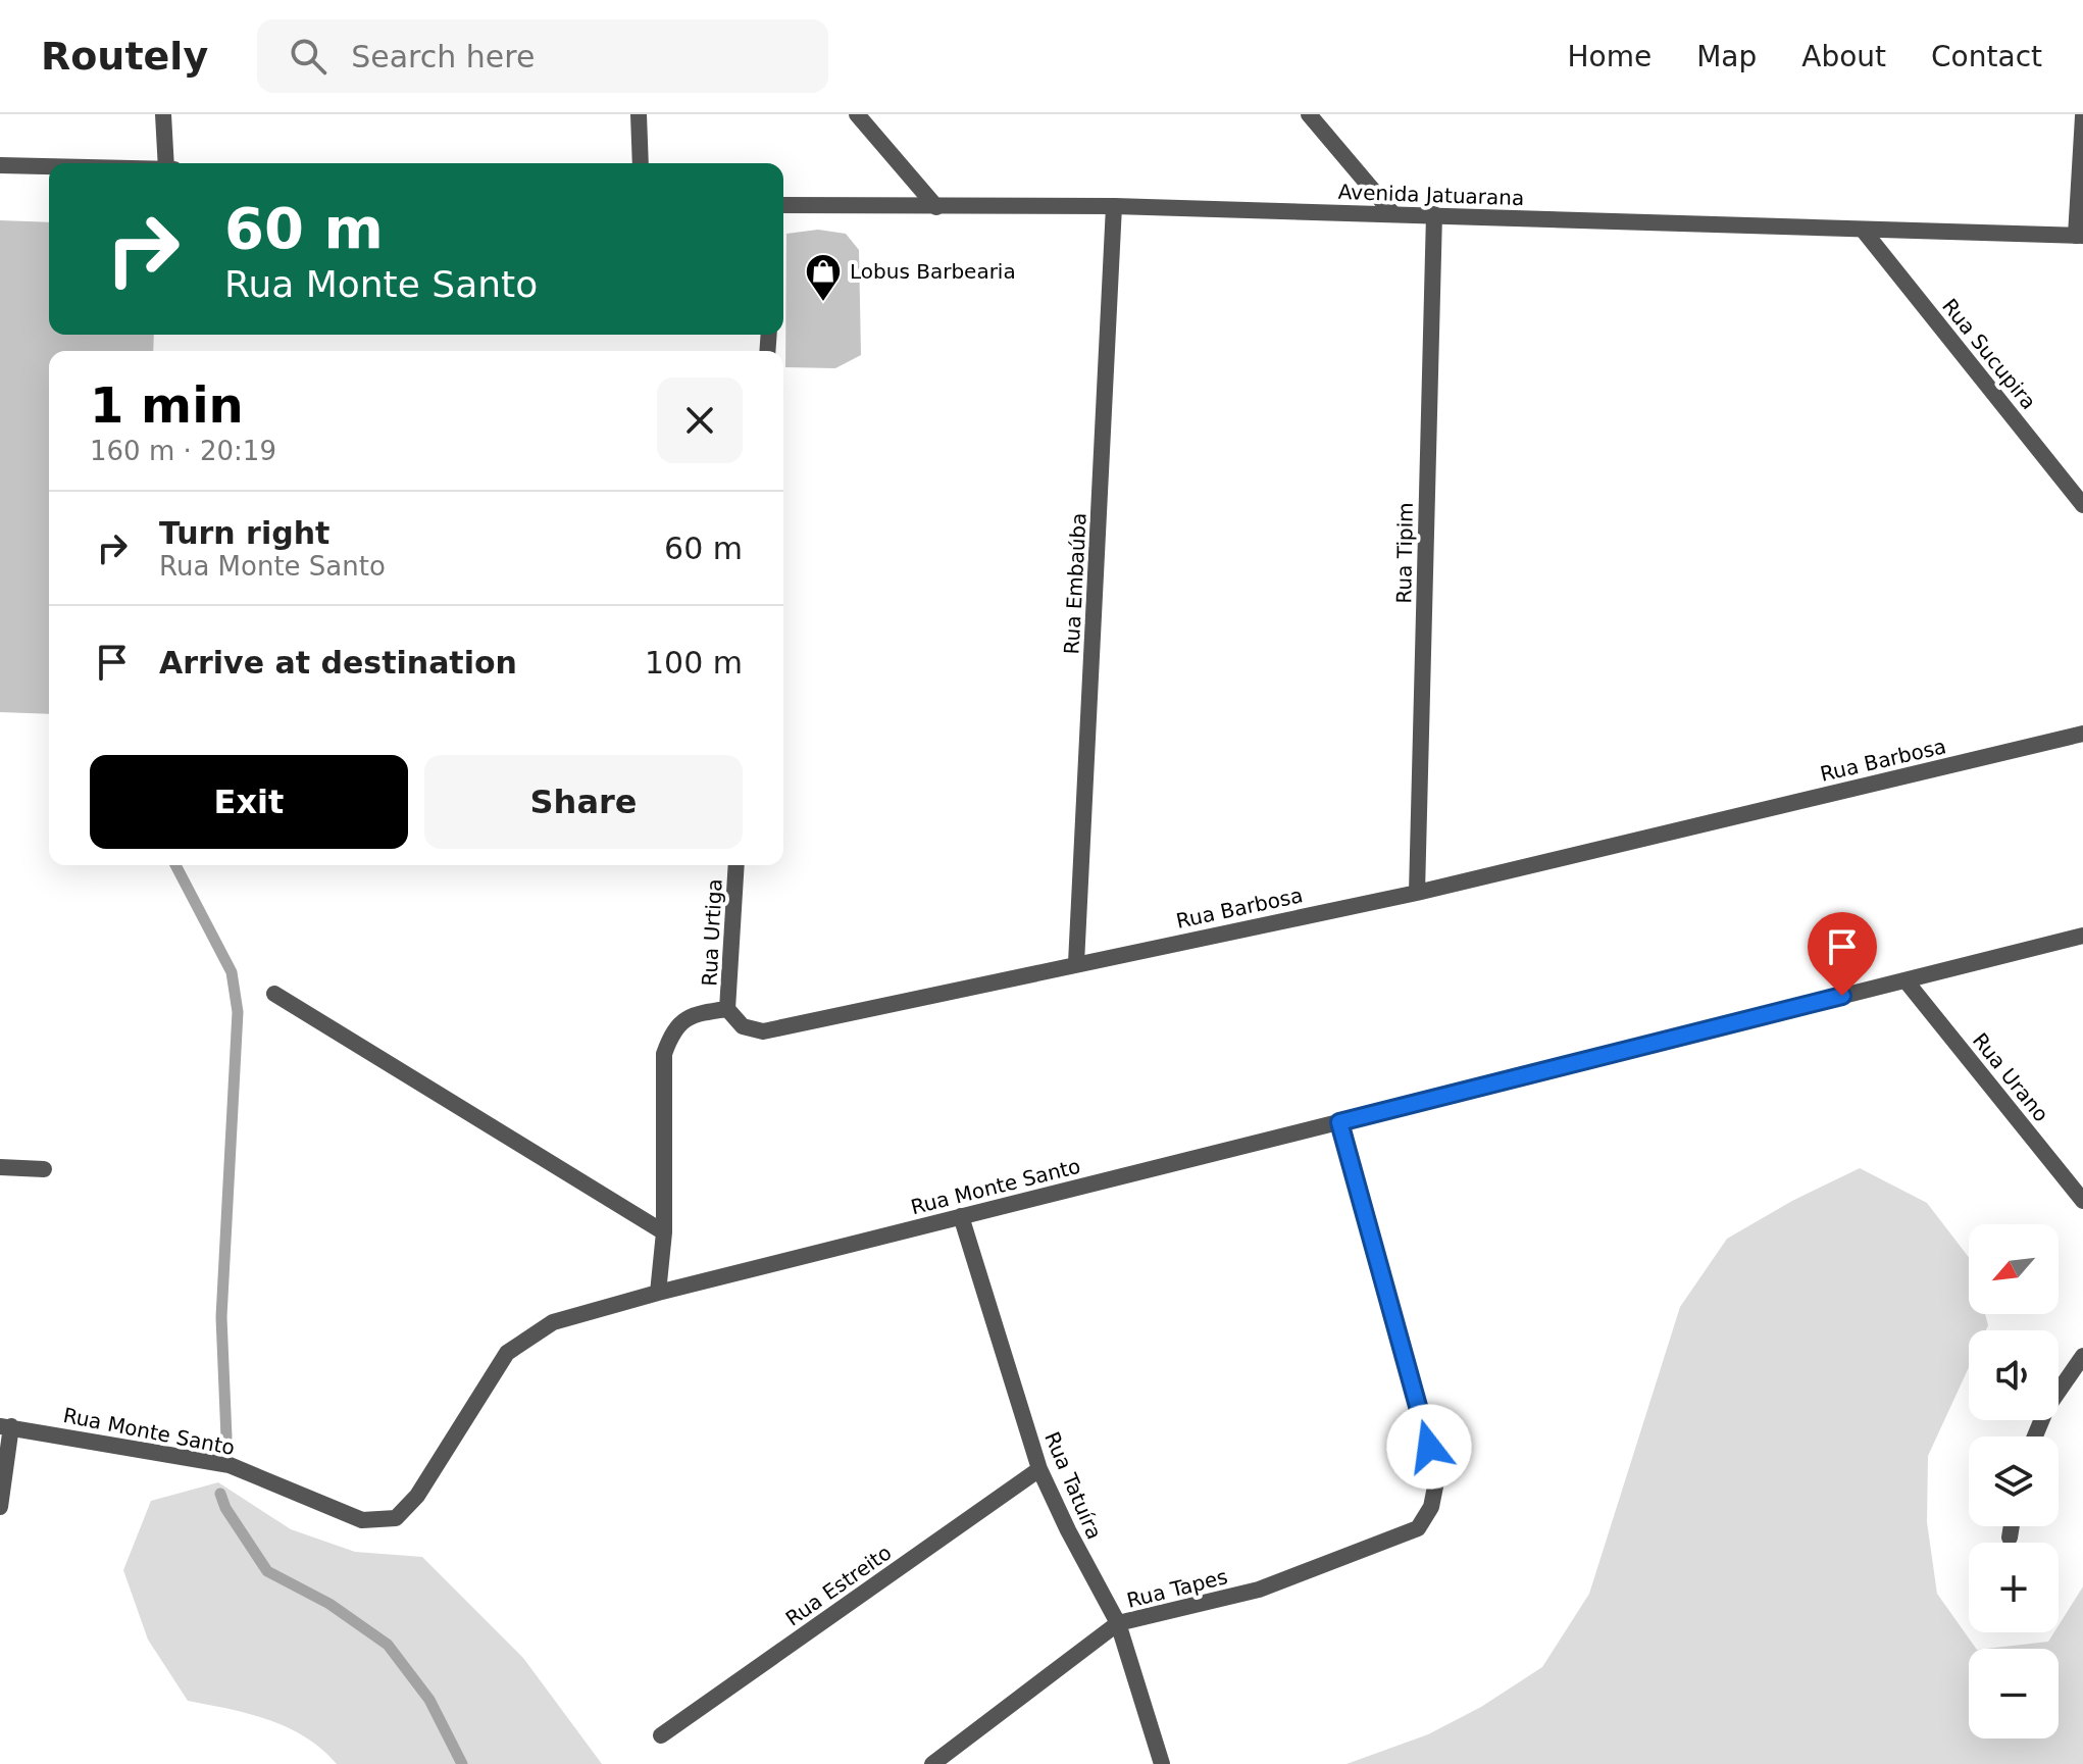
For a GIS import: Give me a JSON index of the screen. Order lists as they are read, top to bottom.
{
  "streets": {
    "street": [
      "Avenida Jatuarana",
      "Rua Sucupira",
      "Rua Tipim",
      "Rua Embaúba",
      "Rua Barbosa",
      "Rua Urtiga",
      "Rua Urano",
      "Rua Monte Santo",
      "Rua Tatuíra",
      "Rua Estreito",
      "Rua Tapes"
    ]
  },
  "crossings": [
    ["Avenida Jatuarana", "Rua Sucupira"],
    ["Avenida Jatuarana", "Rua Tipim"],
    ["Avenida Jatuarana", "Rua Embaúba"],
    ["Rua Tipim", "Rua Barbosa"],
    ["Rua Embaúba", "Rua Barbosa"],
    ["Rua Barbosa", "Rua Urtiga"],
    ["Rua Urano", "Rua Monte Santo"],
    ["Rua Monte Santo", "Rua Tatuíra"],
    ["Rua Monte Santo", "Rua Tapes"],
    ["Rua Tatuíra", "Rua Estreito"],
    ["Rua Tatuíra", "Rua Tapes"]
  ],
  "places": {
    "shop": ["Lobus Barbearia"]
  },
  "north": "bottom left",
  "page": {
    "header": "Routely",
    "search": "Search here",
    "nav": [
      "Home",
      "Map",
      "About",
      "Contact"
    ],
    "turn": ["60 m", "Rua Monte Santo"],
    "heading": ["1 min", "160 m · 20:19"],
    "list": [
      {
        "name": "Turn right",
        "note": "Rua Monte Santo",
        "value": "60 m"
      },
      {
        "name": "Arrive at destination",
        "value": "100 m"
      }
    ],
    "buttons": ["Exit", "Share"],
    "map_buttons": ["+", "−"]
  }
}
